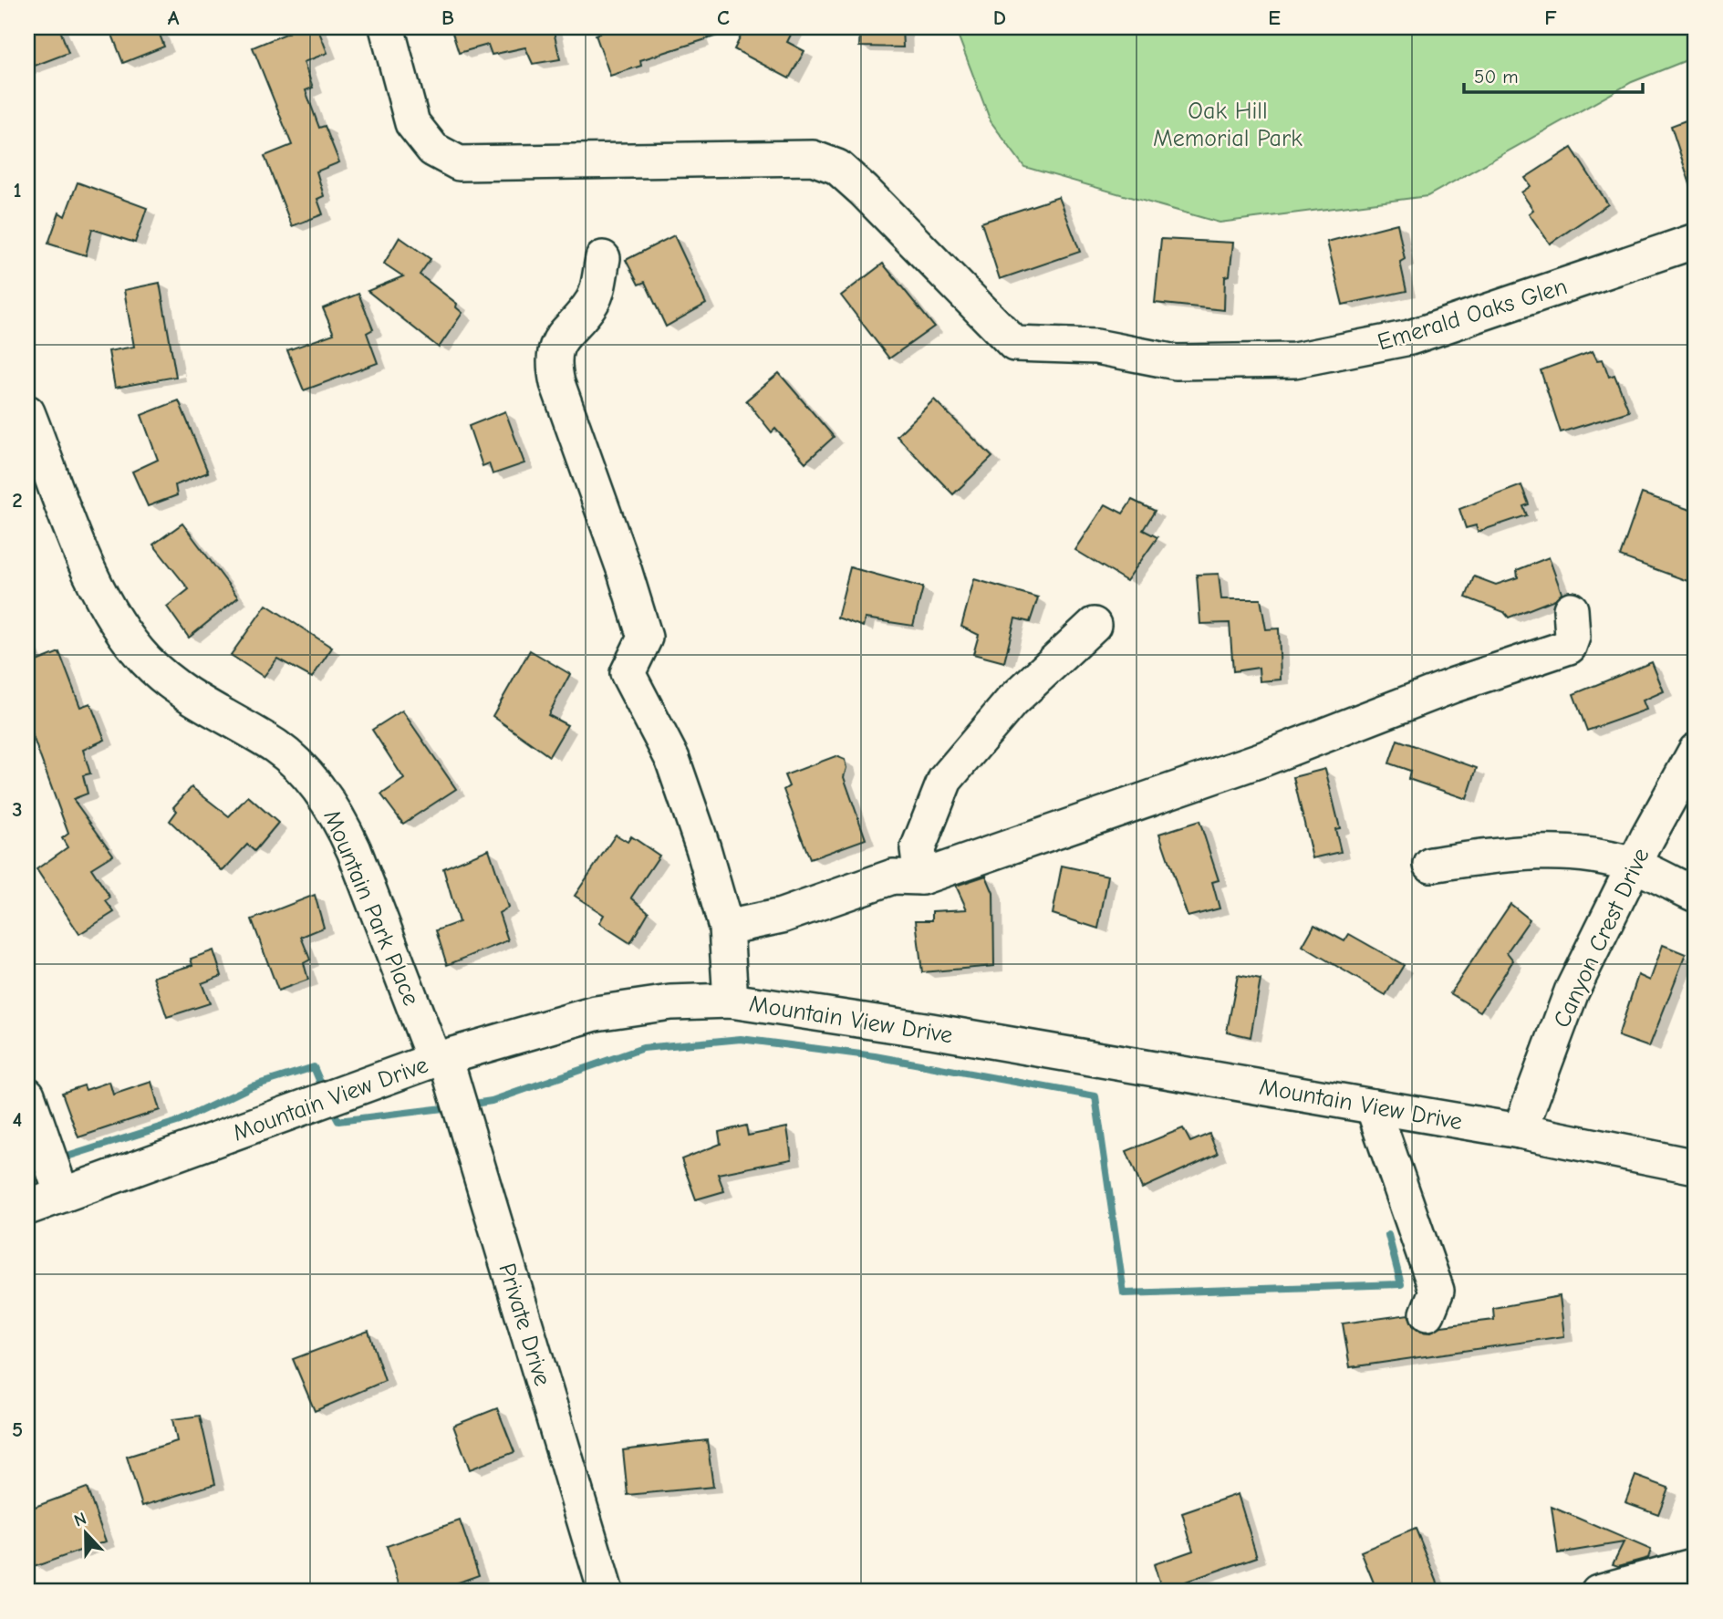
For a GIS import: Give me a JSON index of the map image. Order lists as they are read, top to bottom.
{
  "streets": {
    "street": [
      "Emerald Oaks Glen",
      "Mountain Park Place",
      "Canyon Crest Drive",
      "Mountain View Drive",
      "Private Drive"
    ]
  },
  "crossings": [
    ["Mountain Park Place", "Mountain View Drive"],
    ["Mountain Park Place", "Private Drive"],
    ["Canyon Crest Drive", "Mountain View Drive"],
    ["Mountain View Drive", "Private Drive"]
  ],
  "parks": ["Oak Hill Memorial Park"],
  "scale_bar": "50 m",
  "north": "top",
  "grid": {
    "columns": [
      "A",
      "B",
      "C",
      "D",
      "E",
      "F"
    ],
    "rows": [
      "1",
      "2",
      "3",
      "4",
      "5"
    ]
  }
}
